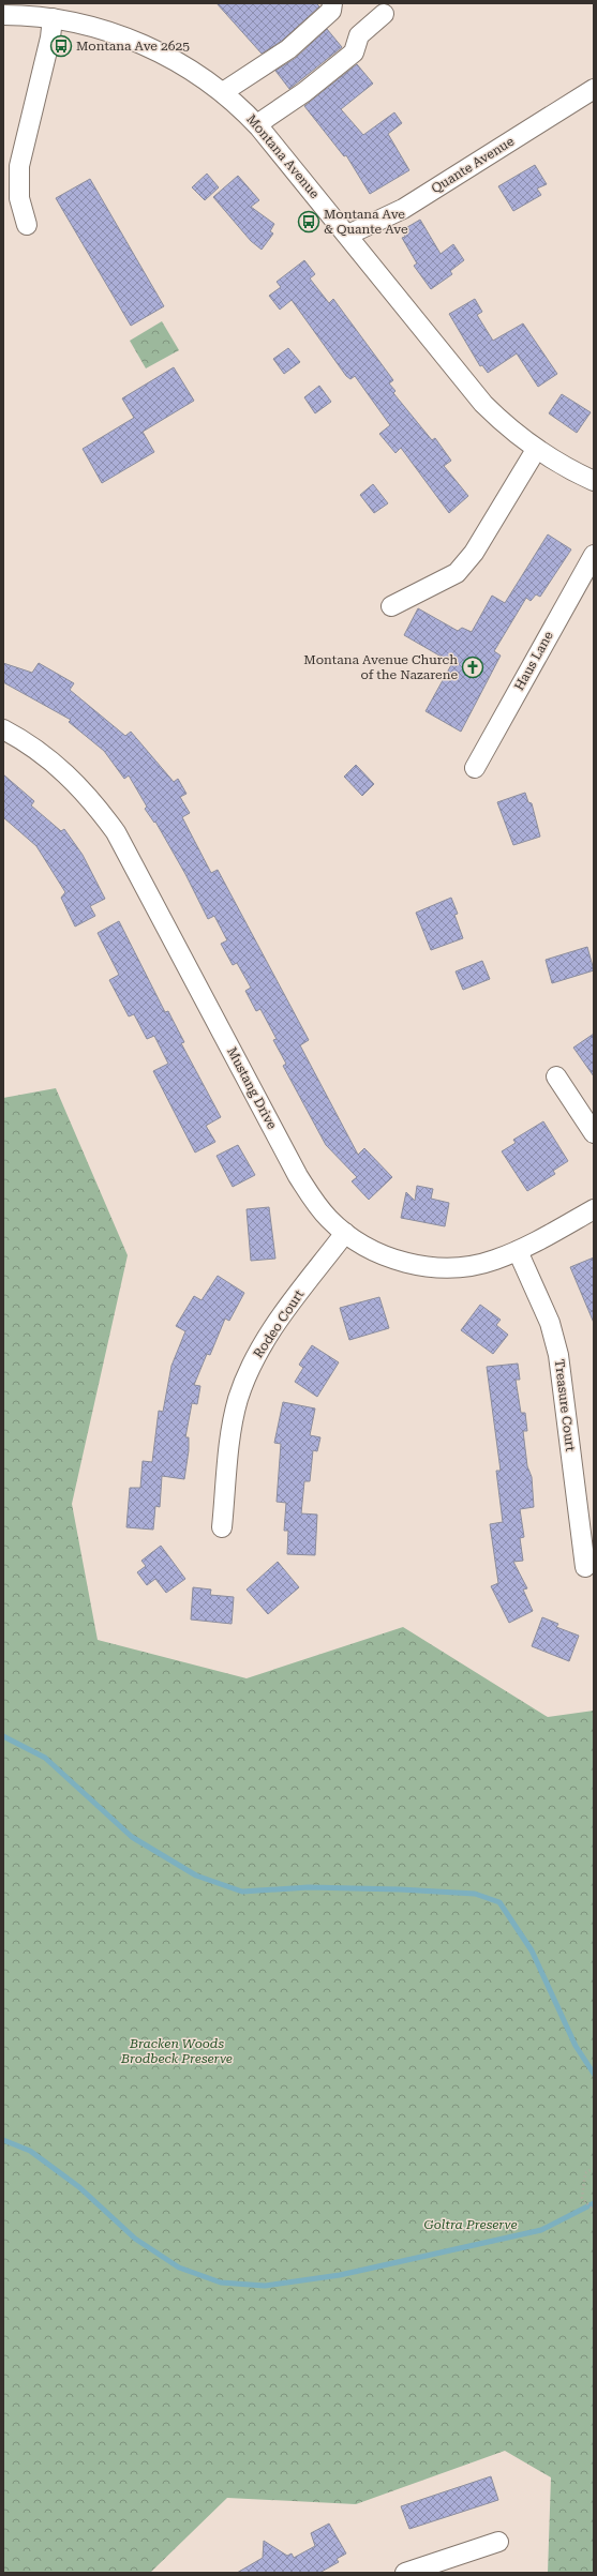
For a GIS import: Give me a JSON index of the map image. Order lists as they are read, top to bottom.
{
  "streets": {
    "street": [
      "Montana Avenue",
      "Quante Avenue",
      "Haus Lane",
      "Mustang Drive",
      "Rodeo Court",
      "Treasure Court"
    ]
  },
  "crossings": [
    ["Montana Avenue", "Quante Avenue"],
    ["Mustang Drive", "Rodeo Court"],
    ["Mustang Drive", "Treasure Court"]
  ],
  "parks": ["Bracken Woods Brodbeck Preserve", "Goltra Preserve"],
  "places": {
    "bus stop": ["Montana Ave 2625", "Montana Ave & Quante Ave"],
    "church": ["Montana Avenue Church of the Nazarene"]
  }
}
